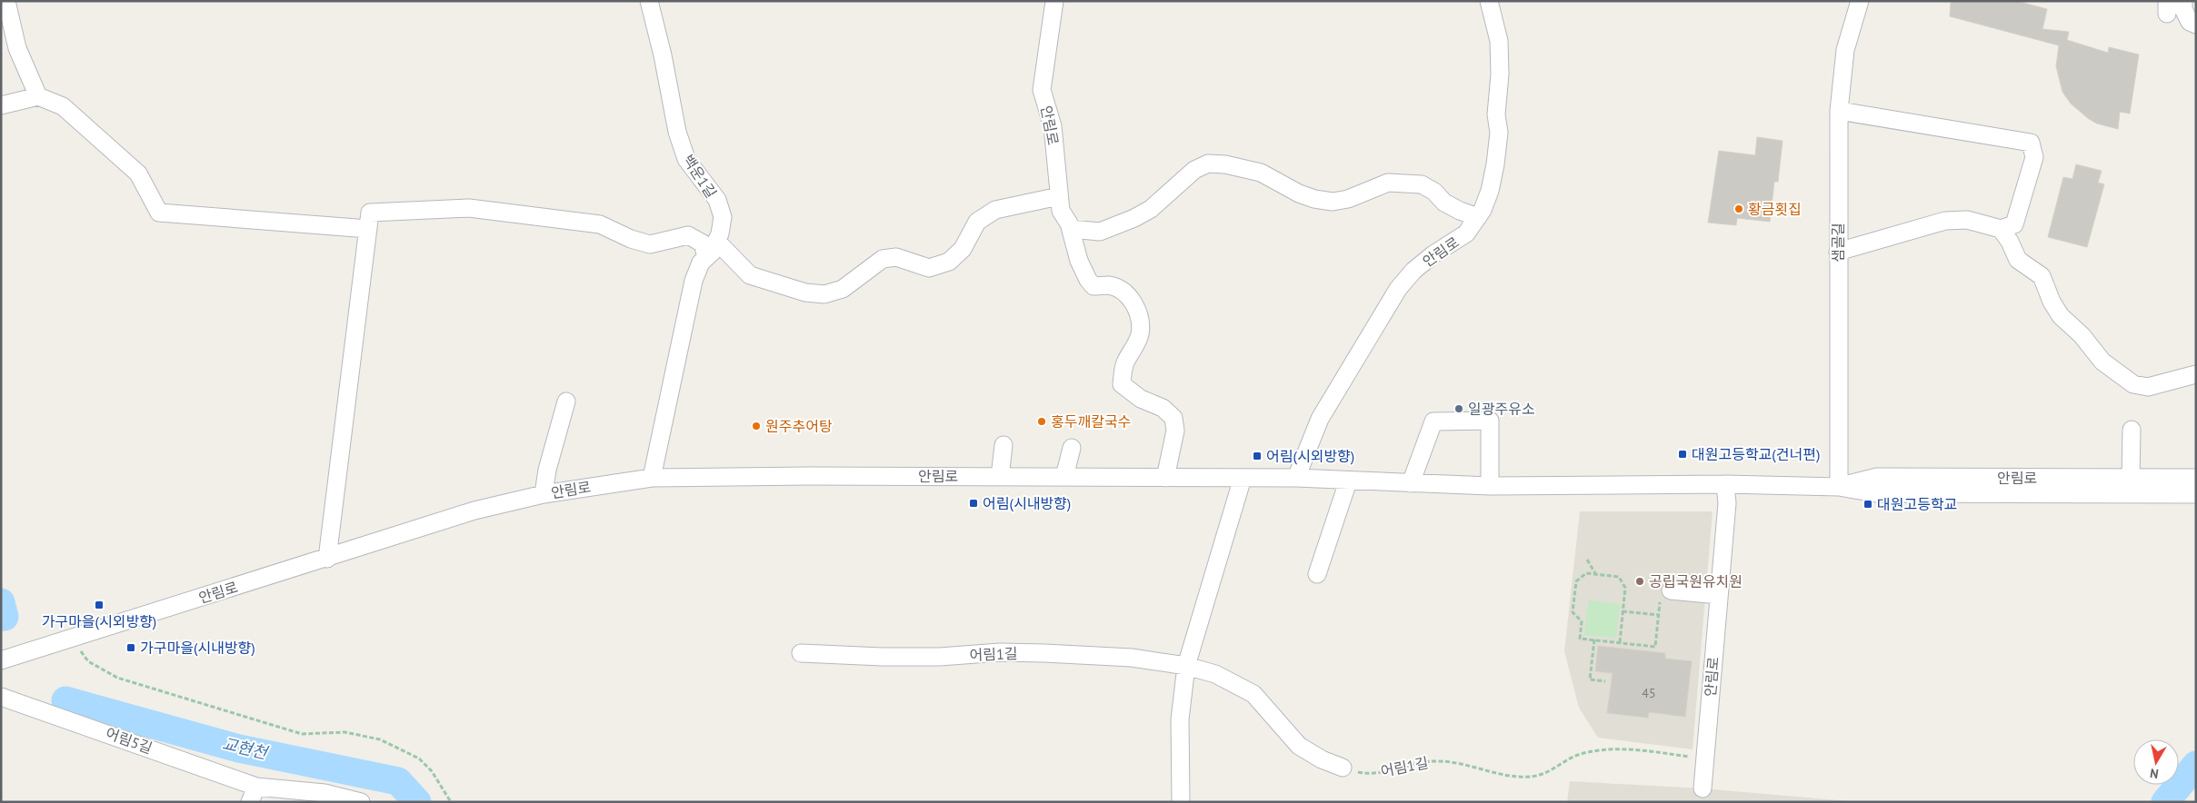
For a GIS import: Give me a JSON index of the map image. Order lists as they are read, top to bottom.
{
  "streets": {
    "street": [
      "안림로",
      "백운1길",
      "샘골길",
      "어림1길",
      "어림5길"
    ]
  },
  "crossings": [
    ["안림로", "백운1길"],
    ["안림로", "샘골길"],
    ["안림로", "어림1길"]
  ],
  "water": ["교현천"],
  "places": {
    "other": [
      "황금횟집",
      "일광주유소",
      "홍두깨칼국수",
      "원주추어탕",
      "공립국원유치원"
    ],
    "transit": [
      "대원고등학교(건너편)",
      "어림(시외방향)",
      "어림(시내방향)",
      "대원고등학교",
      "가구마을(시외방향)",
      "가구마을(시내방향)"
    ]
  },
  "house_numbers": ["45"],
  "north": "bottom"
}
